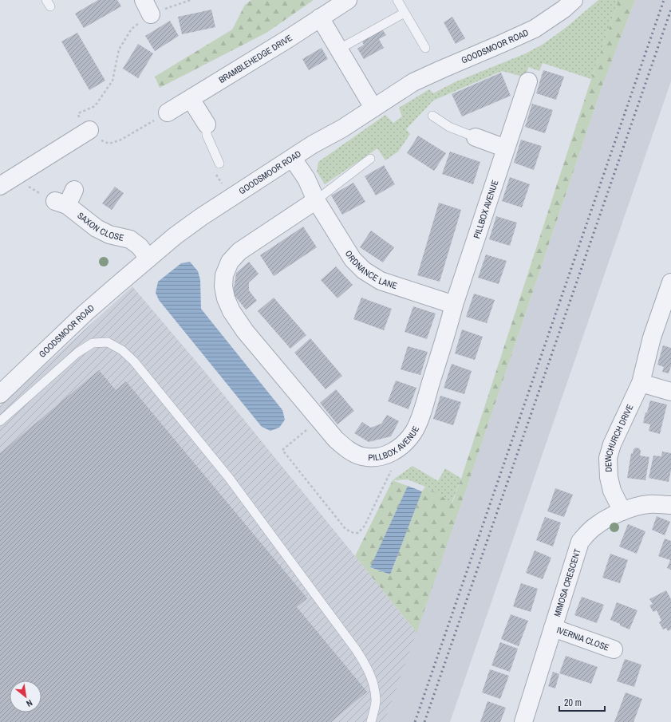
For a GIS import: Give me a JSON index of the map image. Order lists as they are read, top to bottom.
{
  "streets": {
    "street": [
      "GOODSMOOR ROAD",
      "BRAMBLEHEDGE DRIVE",
      "PILLBOX AVENUE",
      "SAXON CLOSE",
      "ORDNANCE LANE",
      "DEWCHURCH DRIVE",
      "MIMOSA CRESCENT",
      "IVERNIA CLOSE"
    ]
  },
  "crossings": [
    ["GOODSMOOR ROAD", "SAXON CLOSE"],
    ["GOODSMOOR ROAD", "ORDNANCE LANE"],
    ["PILLBOX AVENUE", "ORDNANCE LANE"],
    ["DEWCHURCH DRIVE", "MIMOSA CRESCENT"],
    ["MIMOSA CRESCENT", "IVERNIA CLOSE"]
  ],
  "scale_bar": "20 m",
  "north": "bottom right"
}
